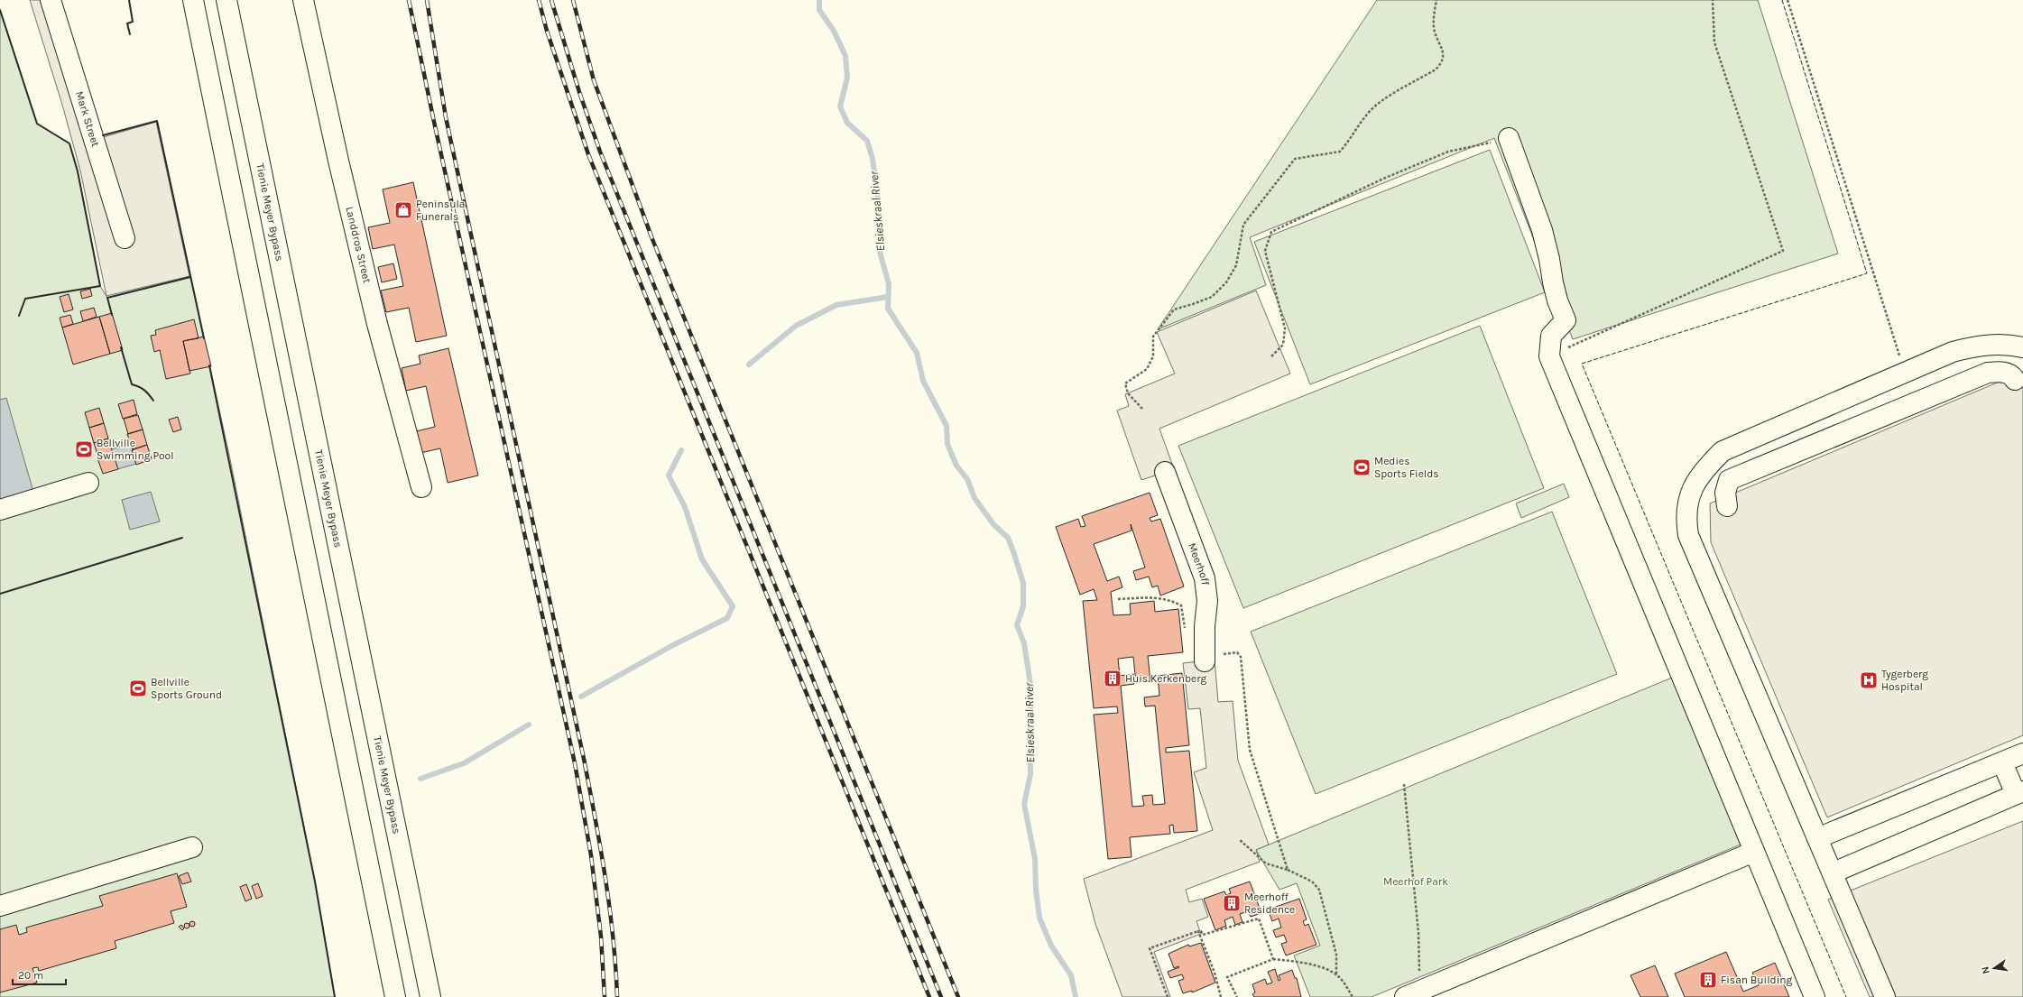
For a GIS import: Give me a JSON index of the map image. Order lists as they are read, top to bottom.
{
  "streets": {
    "street": [
      "Mark Street",
      "Tienie Meyer Bypass",
      "Landdros Street",
      "Meerhoff"
    ]
  },
  "water": ["Elsieskraal River"],
  "parks": ["Meerhof Park"],
  "places": {
    "shop": ["Peninsula Funerals"],
    "sports": ["Bellville Swimming Pool", "Medies Sports Fields", "Bellville Sports Ground"],
    "building": ["Huis Kerkenberg", "Meerhoff Residence", "Fisan Building"],
    "hospital": ["Tygerberg Hospital"]
  },
  "scale_bar": "20 m",
  "north": "left"
}
